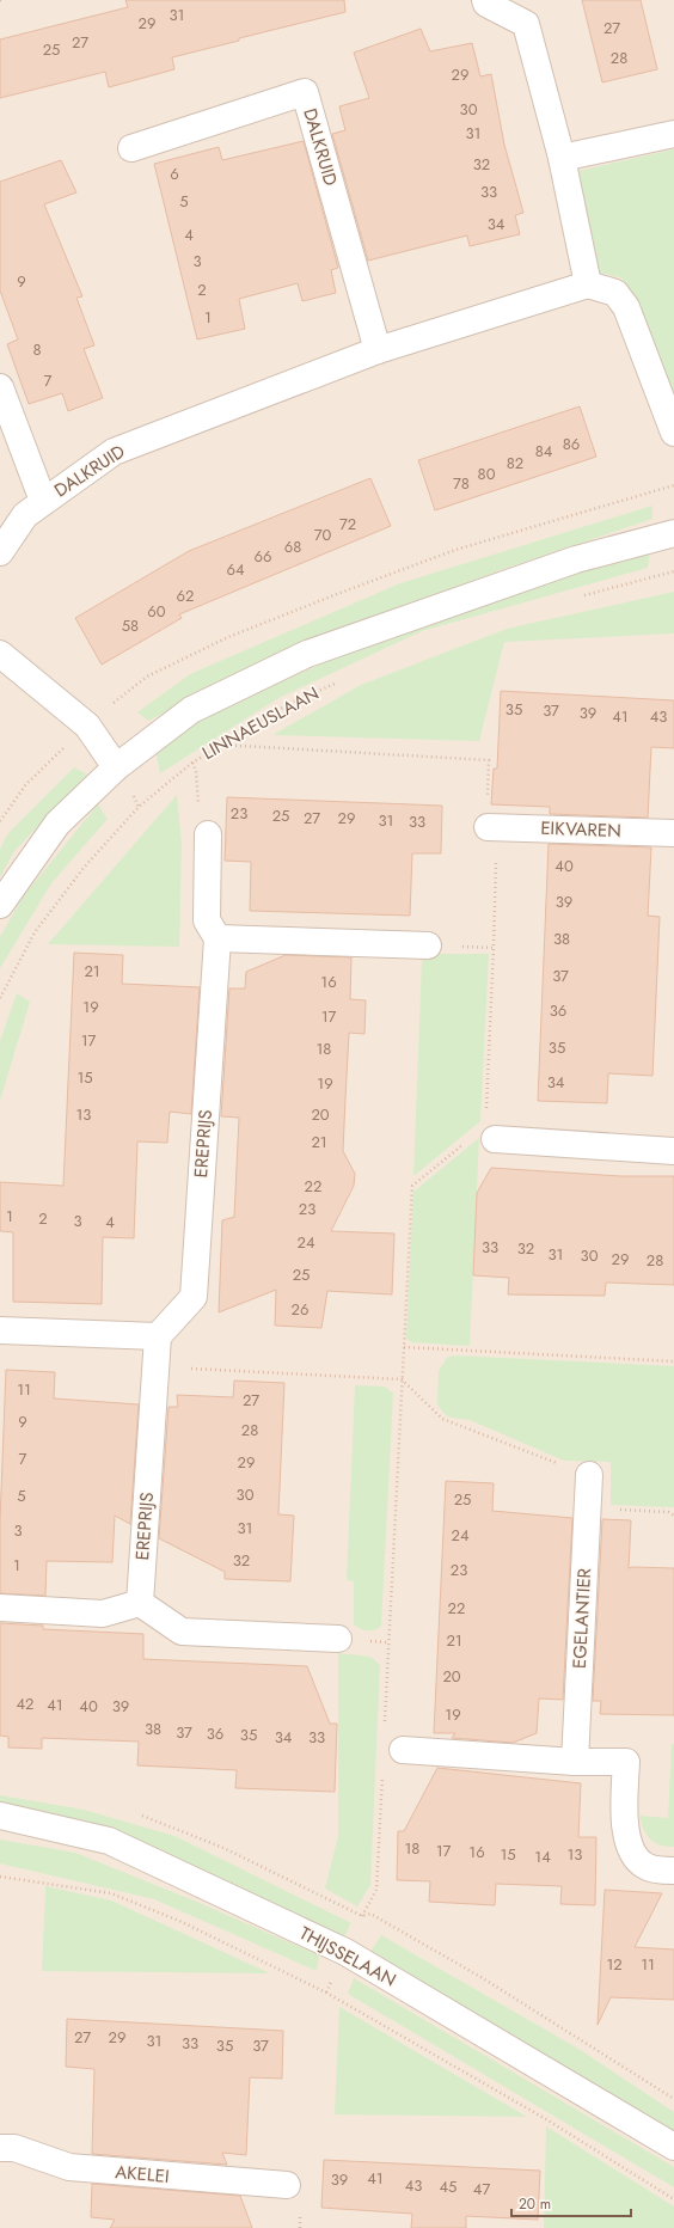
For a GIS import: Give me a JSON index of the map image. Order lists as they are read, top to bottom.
{
  "streets": {
    "street": [
      "DALKRUID",
      "EIKVAREN",
      "EREPRIJS",
      "EGELANTIER",
      "THIJSSELAAN",
      "AKELEI"
    ],
    "path": ["LINNAEUSLAAN"]
  },
  "house_numbers": [
    "31",
    "29",
    "27",
    "27",
    "25",
    "28",
    "29",
    "30",
    "31",
    "32",
    "6",
    "33",
    "5",
    "34",
    "4",
    "3",
    "9",
    "2",
    "1",
    "8",
    "7",
    "86",
    "84",
    "82",
    "80",
    "78",
    "72",
    "70",
    "68",
    "66",
    "64",
    "62",
    "60",
    "58",
    "35",
    "37",
    "39",
    "41",
    "43",
    "23",
    "25",
    "27",
    "29",
    "31",
    "33",
    "40",
    "39",
    "38",
    "21",
    "37",
    "16",
    "19",
    "36",
    "17",
    "17",
    "35",
    "18",
    "15",
    "34",
    "19",
    "13",
    "20",
    "21",
    "22",
    "23",
    "1",
    "2",
    "3",
    "4",
    "24",
    "33",
    "32",
    "31",
    "30",
    "29",
    "28",
    "25",
    "26",
    "11",
    "27",
    "9",
    "28",
    "7",
    "29",
    "30",
    "5",
    "25",
    "31",
    "3",
    "24",
    "32",
    "1",
    "23",
    "22",
    "21",
    "20",
    "42",
    "41",
    "40",
    "39",
    "19",
    "38",
    "37",
    "36",
    "35",
    "34",
    "33",
    "18",
    "17",
    "16",
    "15",
    "13",
    "14",
    "12",
    "11",
    "27",
    "29",
    "31",
    "33",
    "35",
    "37",
    "41",
    "39",
    "43",
    "45",
    "47"
  ],
  "scale_bar": "20 m"
}
